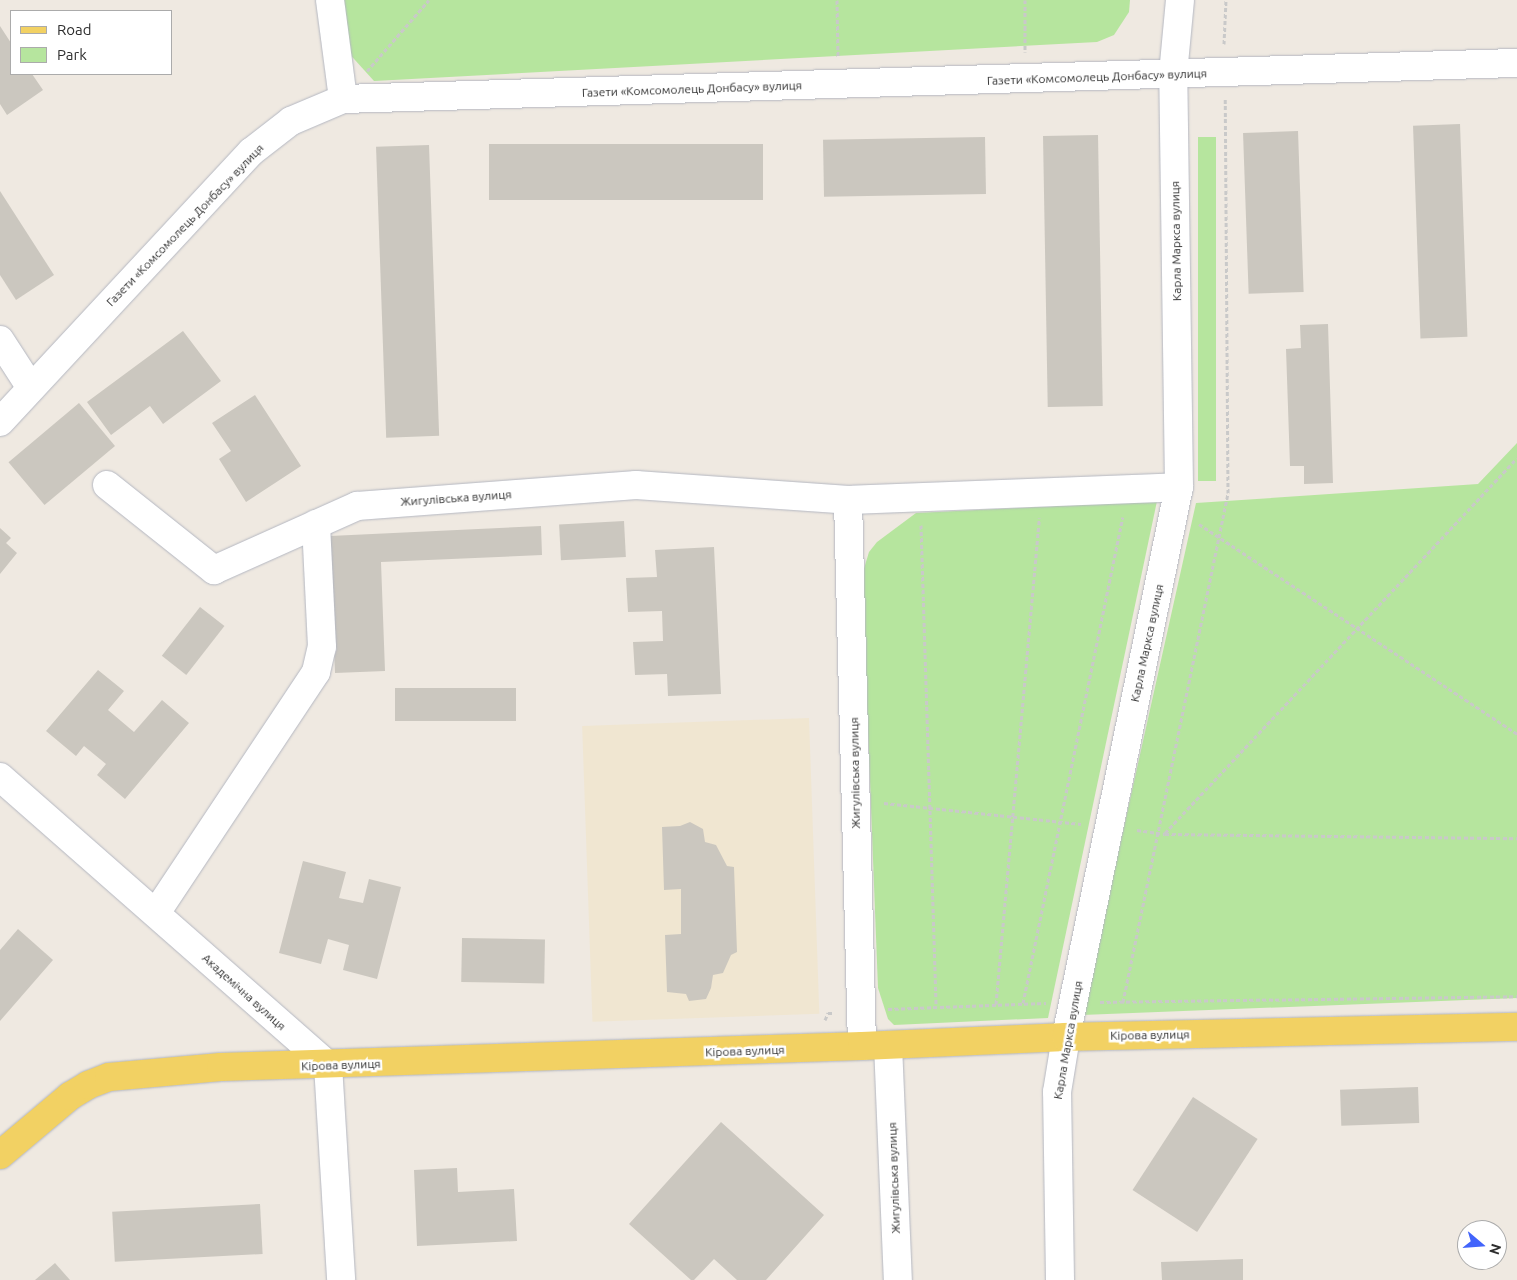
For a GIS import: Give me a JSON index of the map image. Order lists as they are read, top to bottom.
{
  "streets": {
    "main road": ["Кірова вулиця"],
    "street": [
      "Газети «Комсомолець Донбасу» вулиця",
      "Карла Маркса вулиця",
      "Жигулівська вулиця",
      "Академічна вулиця"
    ]
  },
  "crossings": [
    ["Газети «Комсомолець Донбасу» вулиця", "Карла Маркса вулиця"],
    ["Карла Маркса вулиця", "Жигулівська вулиця"],
    ["Карла Маркса вулиця", "Кірова вулиця"],
    ["Жигулівська вулиця", "Кірова вулиця"],
    ["Академічна вулиця", "Кірова вулиця"]
  ],
  "legend": ["Road", "Park"],
  "north": "right"
}
